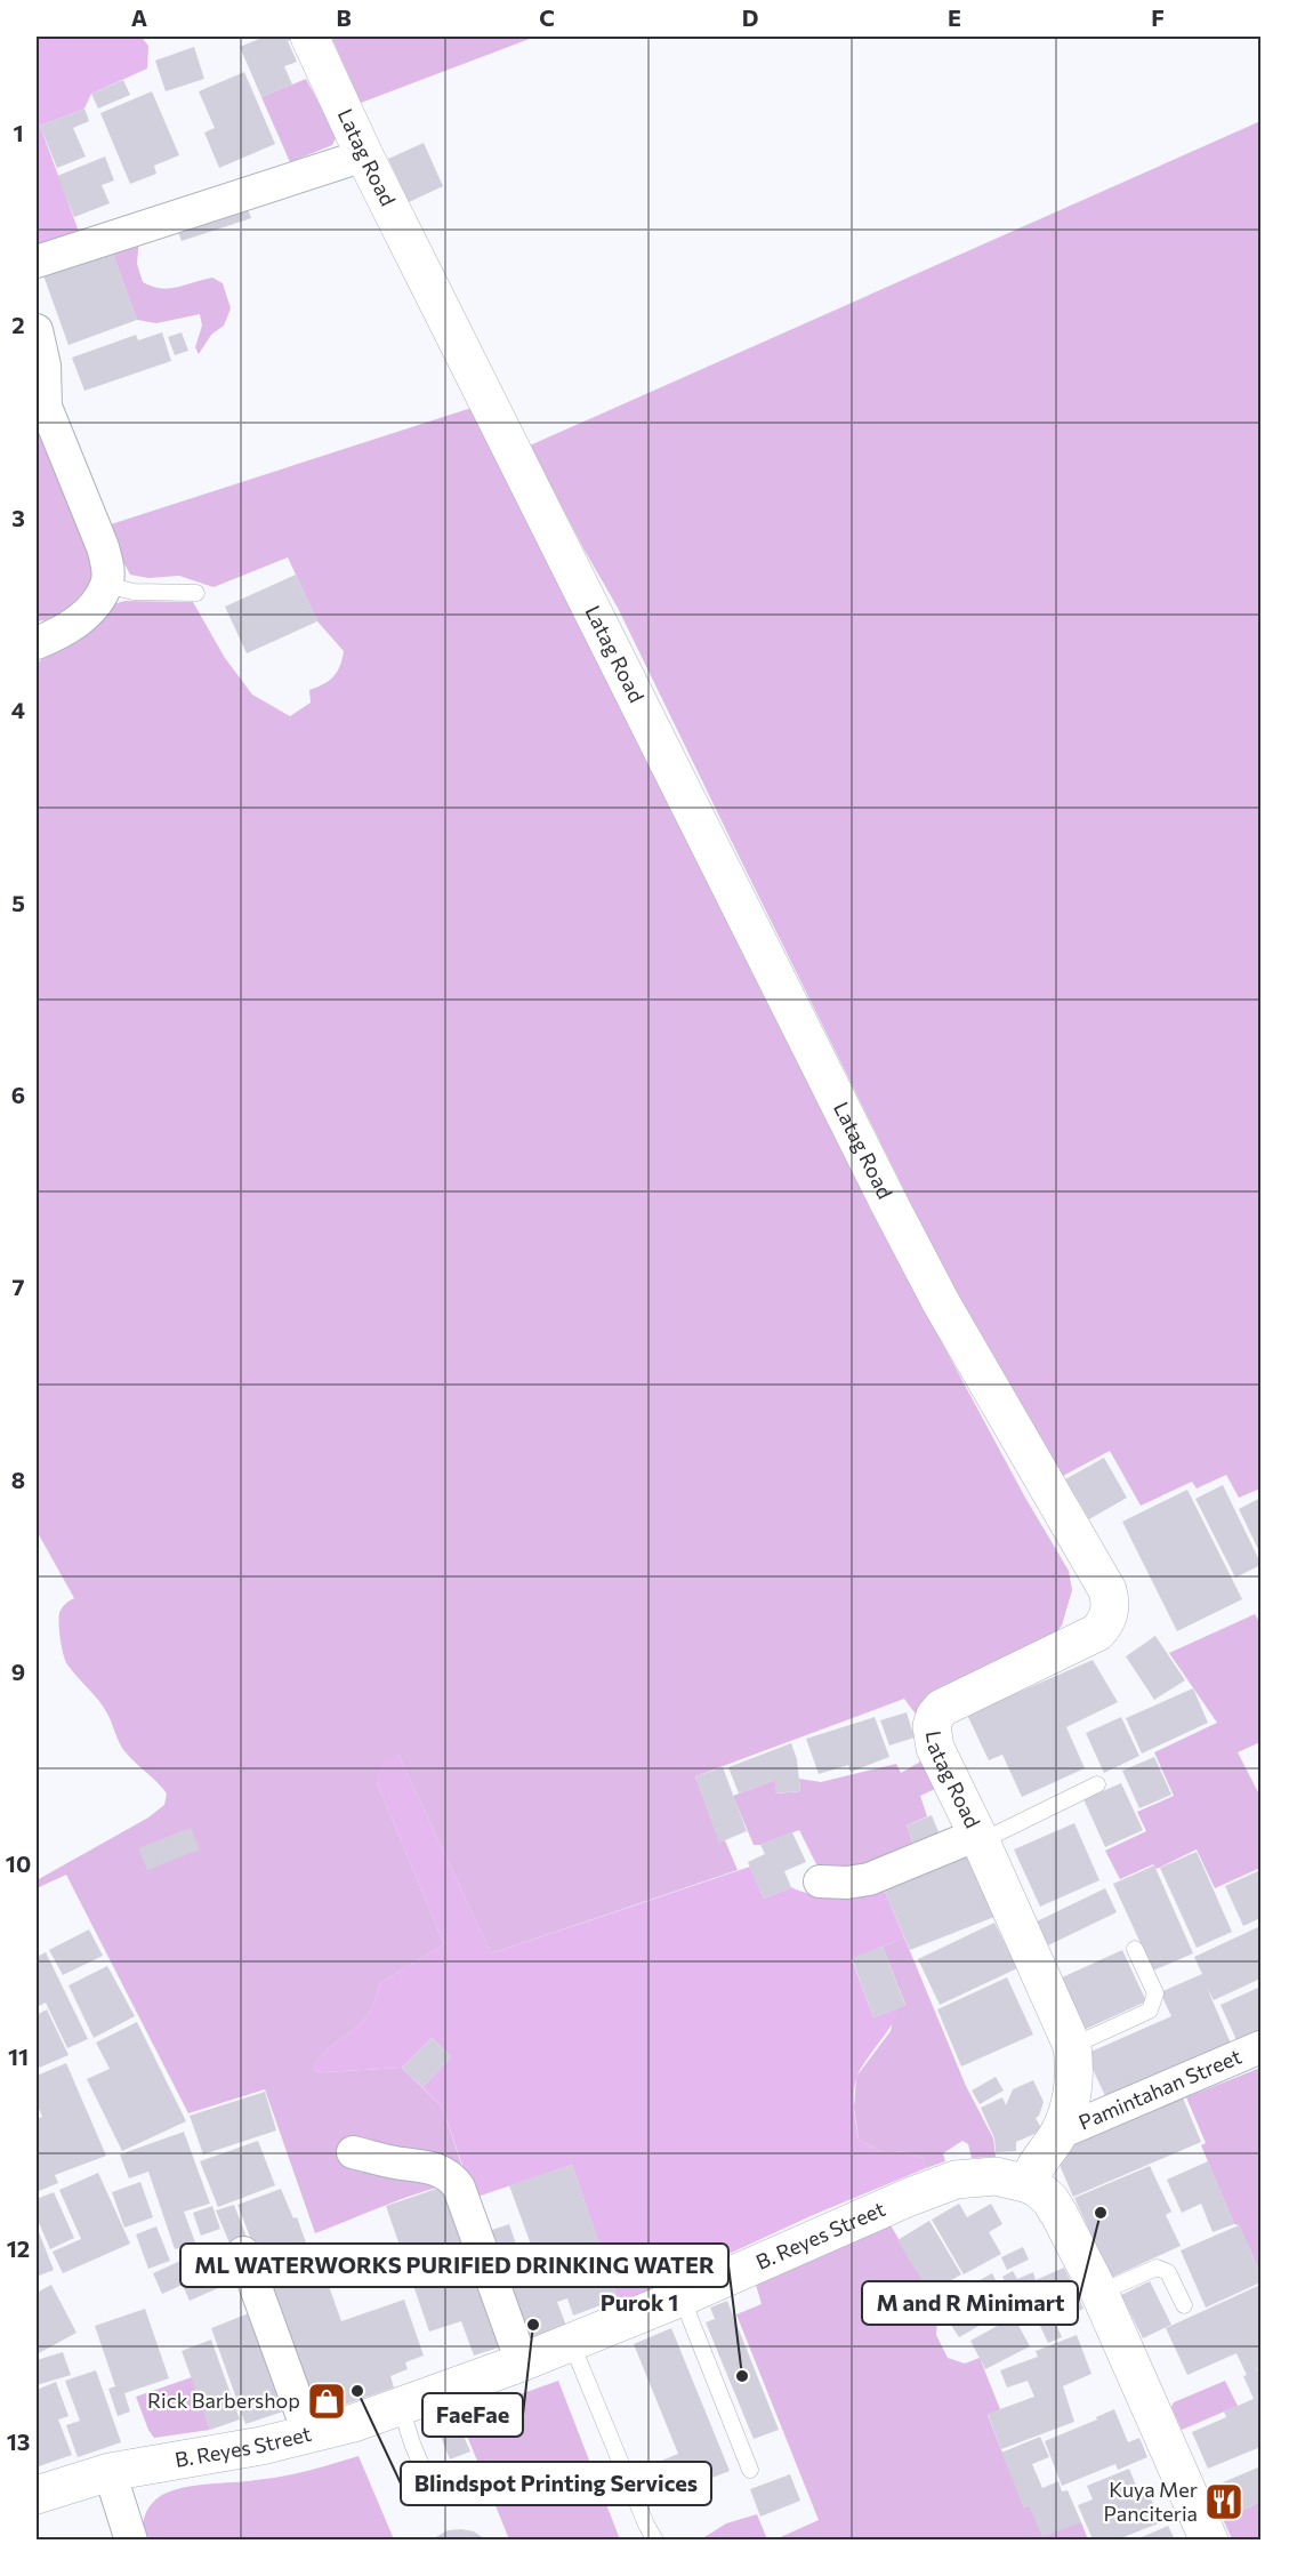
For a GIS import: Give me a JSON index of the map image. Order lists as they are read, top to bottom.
{
  "streets": {
    "street": ["Latag Road", "Pamintahan Street", "B. Reyes Street"]
  },
  "crossings": [
    ["Latag Road", "Pamintahan Street"],
    ["Latag Road", "B. Reyes Street"]
  ],
  "districts": ["Purok 1"],
  "places": {
    "other": [
      "M and R Minimart",
      "FaeFae",
      "ML WATERWORKS PURIFIED DRINKING WATER",
      "Blindspot Printing Services"
    ],
    "shop": ["Rick Barbershop"],
    "restaurant": ["Kuya Mer Panciteria"]
  },
  "grid": {
    "columns": [
      "A",
      "B",
      "C",
      "D",
      "E",
      "F"
    ],
    "rows": [
      "1",
      "2",
      "3",
      "4",
      "5",
      "6",
      "7",
      "8",
      "9",
      "10",
      "11",
      "12",
      "13"
    ]
  }
}
